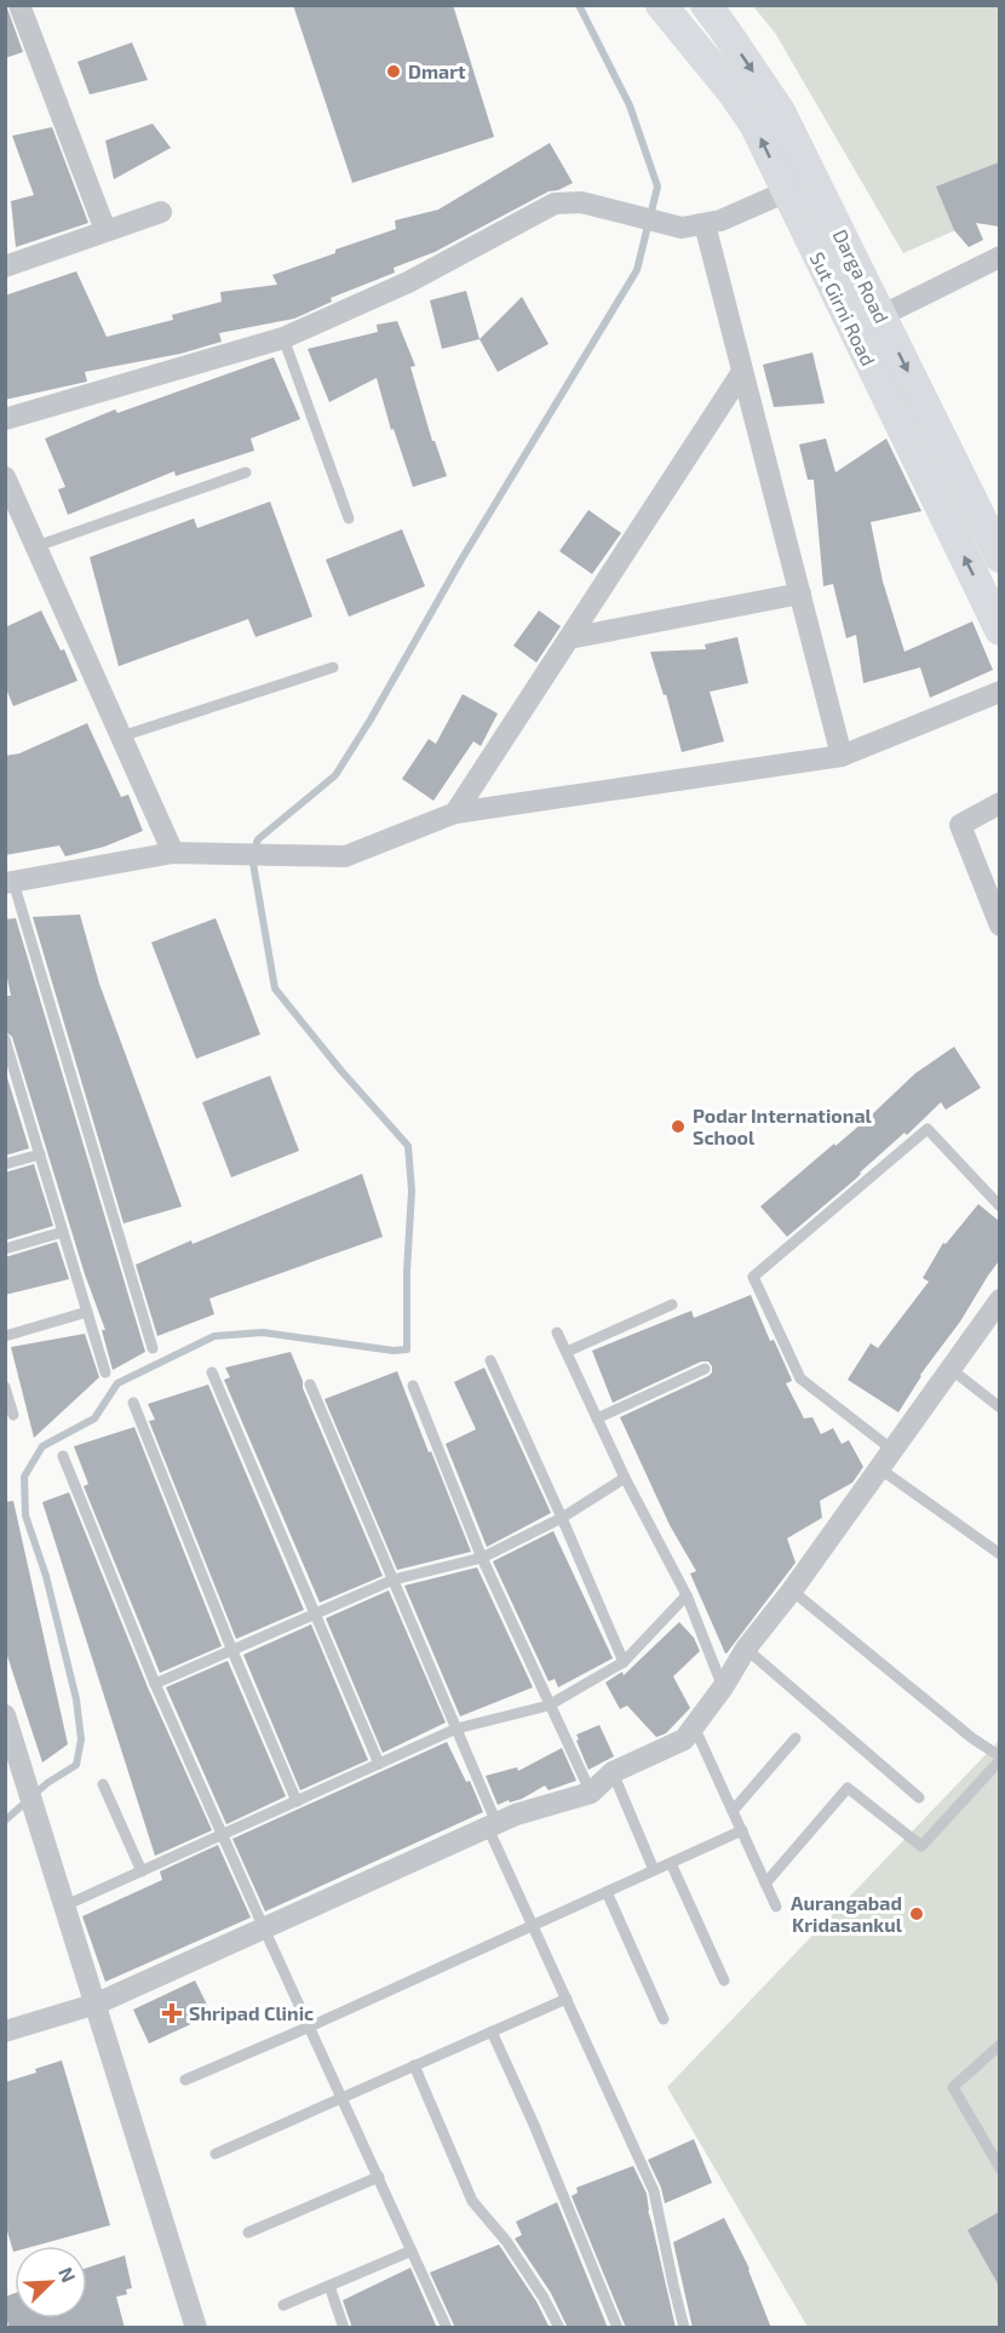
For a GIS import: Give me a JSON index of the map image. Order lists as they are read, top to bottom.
{
  "streets": {
    "main road": ["Darga Road", "Sut Girni Road"]
  },
  "crossings": [
    ["Darga Road", "Sut Girni Road"]
  ],
  "one_way": ["Darga Road", "Sut Girni Road"],
  "places": {
    "other": ["Dmart", "Podar International School", "Aurangabad Kridasankul"],
    "health": ["Shripad Clinic"]
  },
  "north": "top right"
}
